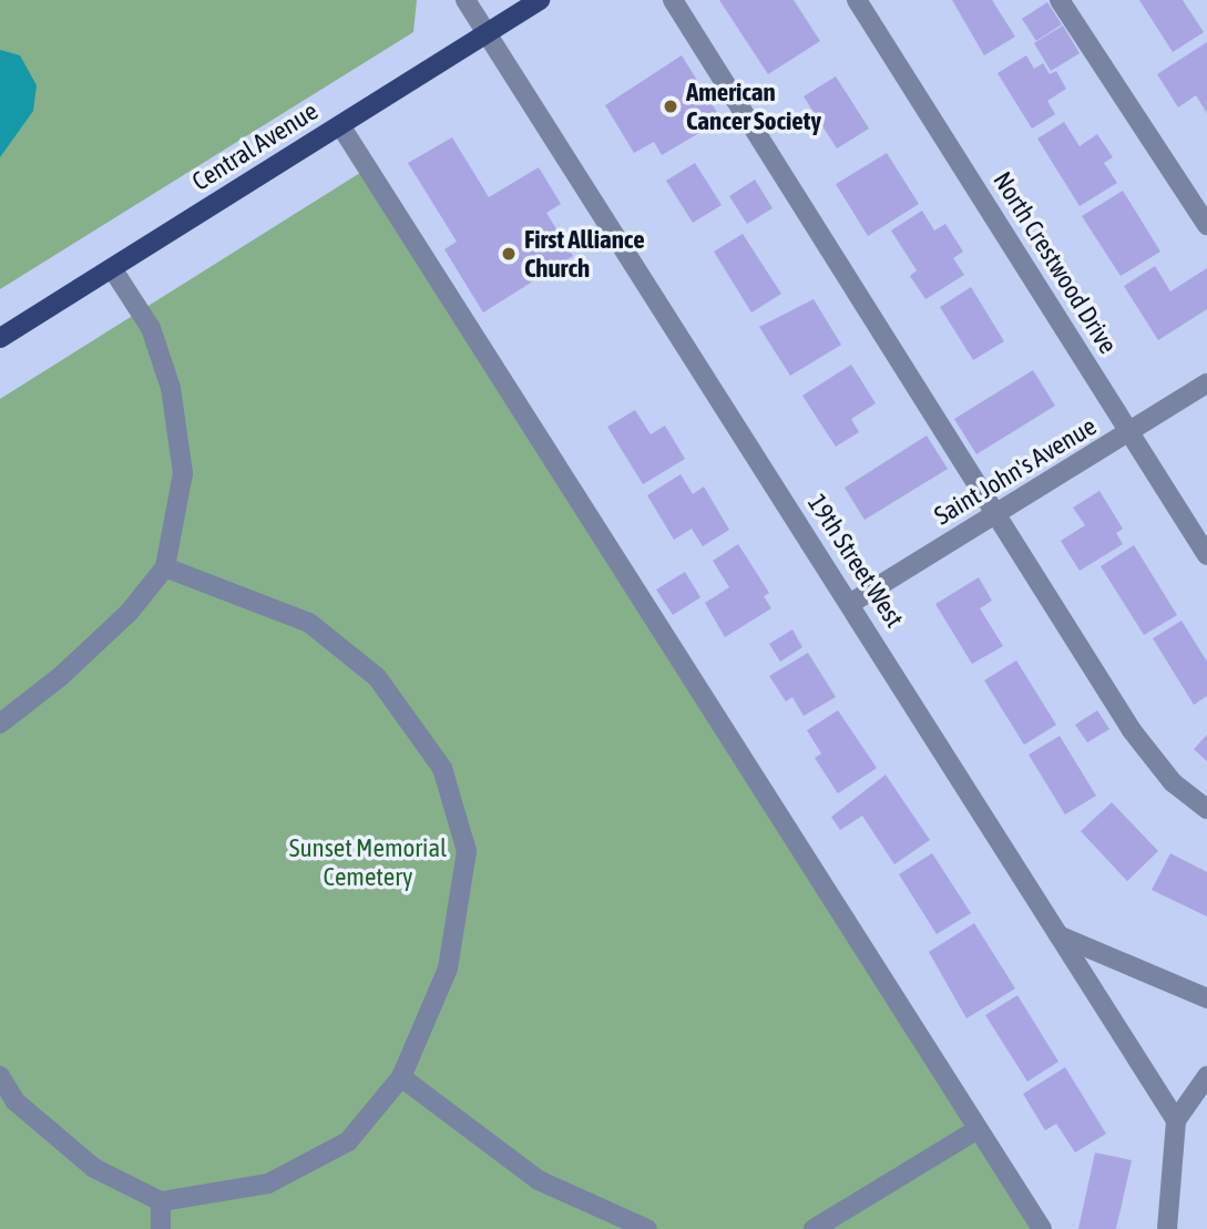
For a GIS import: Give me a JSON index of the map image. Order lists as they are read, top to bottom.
{
  "streets": {
    "main road": ["Central Avenue"],
    "street": ["North Crestwood Drive", "Saint John's Avenue", "19th Street West"]
  },
  "crossings": [
    ["Central Avenue", "19th Street West"],
    ["North Crestwood Drive", "Saint John's Avenue"],
    ["Saint John's Avenue", "19th Street West"]
  ],
  "parks": ["Sunset Memorial Cemetery"],
  "places": ["American Cancer Society", "First Alliance Church"]
}
